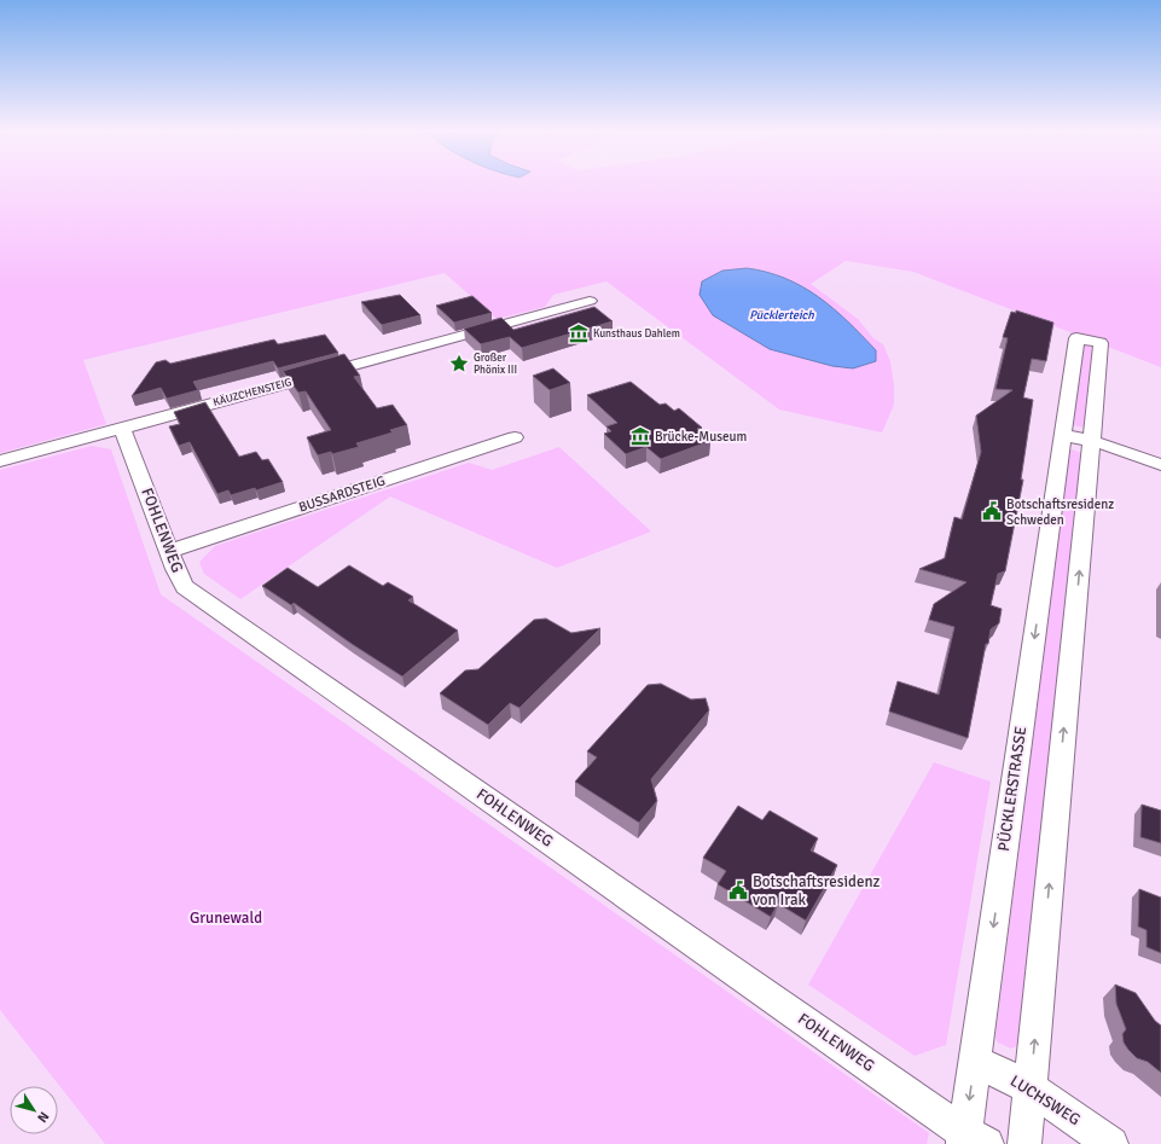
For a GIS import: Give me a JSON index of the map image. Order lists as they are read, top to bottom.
{
  "streets": {
    "street": [
      "KÄUZCHENSTEIG",
      "BUSSARDSTEIG",
      "FOHLENWEG",
      "PÜCKLERSTRASSE",
      "LUCHSWEG"
    ]
  },
  "crossings": [
    ["KÄUZCHENSTEIG", "FOHLENWEG"],
    ["BUSSARDSTEIG", "FOHLENWEG"],
    ["FOHLENWEG", "PÜCKLERSTRASSE"],
    ["PÜCKLERSTRASSE", "LUCHSWEG"]
  ],
  "water": ["Pücklerteich"],
  "parks": ["Grunewald"],
  "places": {
    "museum": ["Kunsthaus Dahlem", "Brücke-Museum"],
    "place": ["Großer Phönix III"],
    "public building": ["Botschaftsresidenz Schweden", "Botschaftsresidenz von Irak"]
  },
  "north": "bottom right"
}
